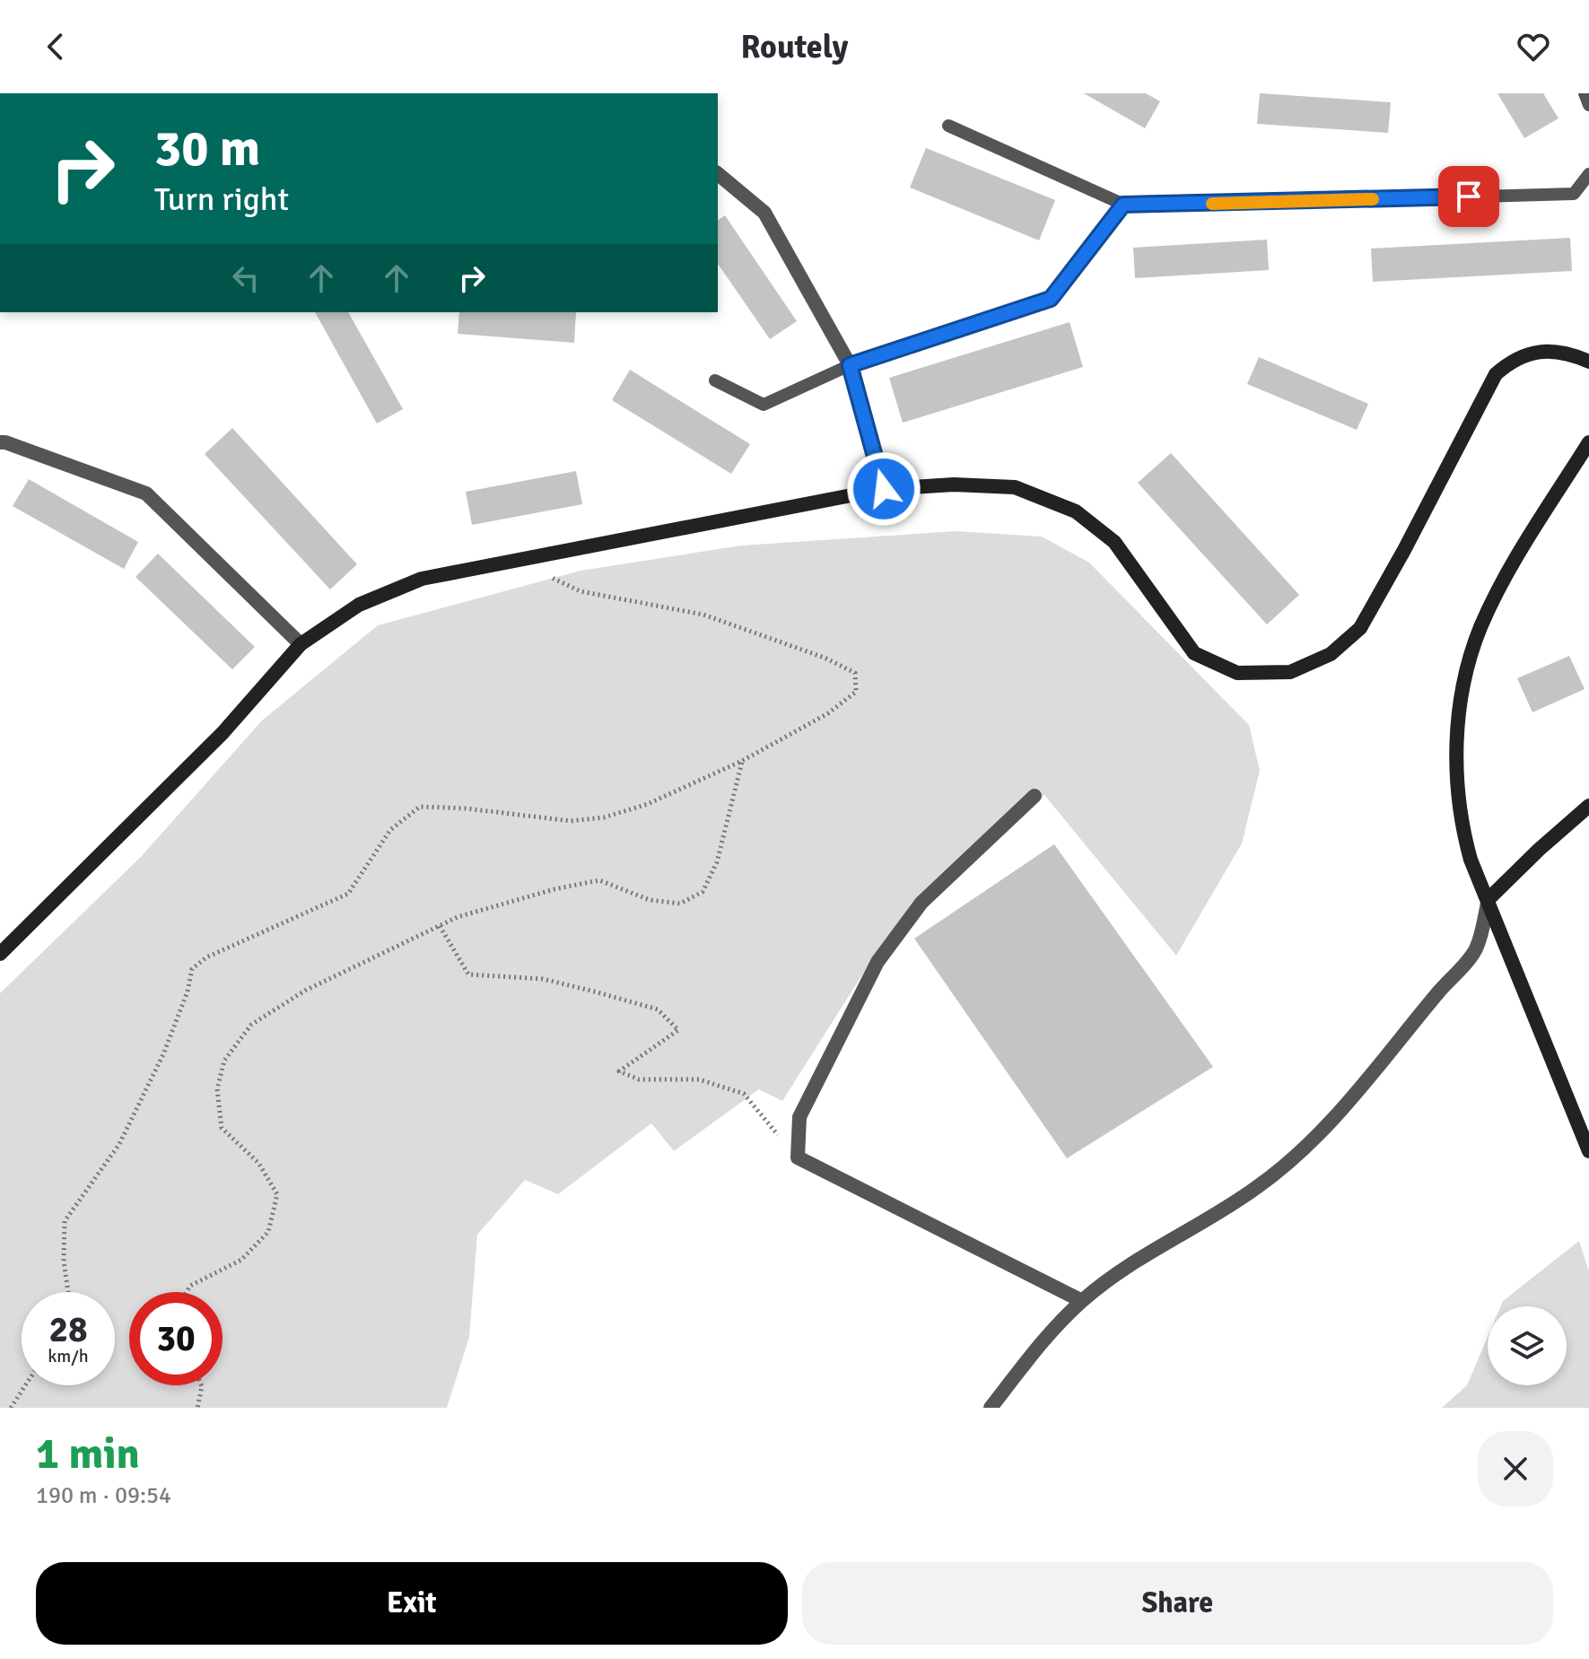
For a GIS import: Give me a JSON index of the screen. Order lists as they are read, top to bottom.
{
  "page": {
    "header": "Routely",
    "turn": ["30 m", "Turn right"],
    "speed": "28 km/h",
    "limit": "30",
    "heading": ["1 min", "190 m · 09:54"],
    "buttons": ["Exit", "Share"]
  }
}
